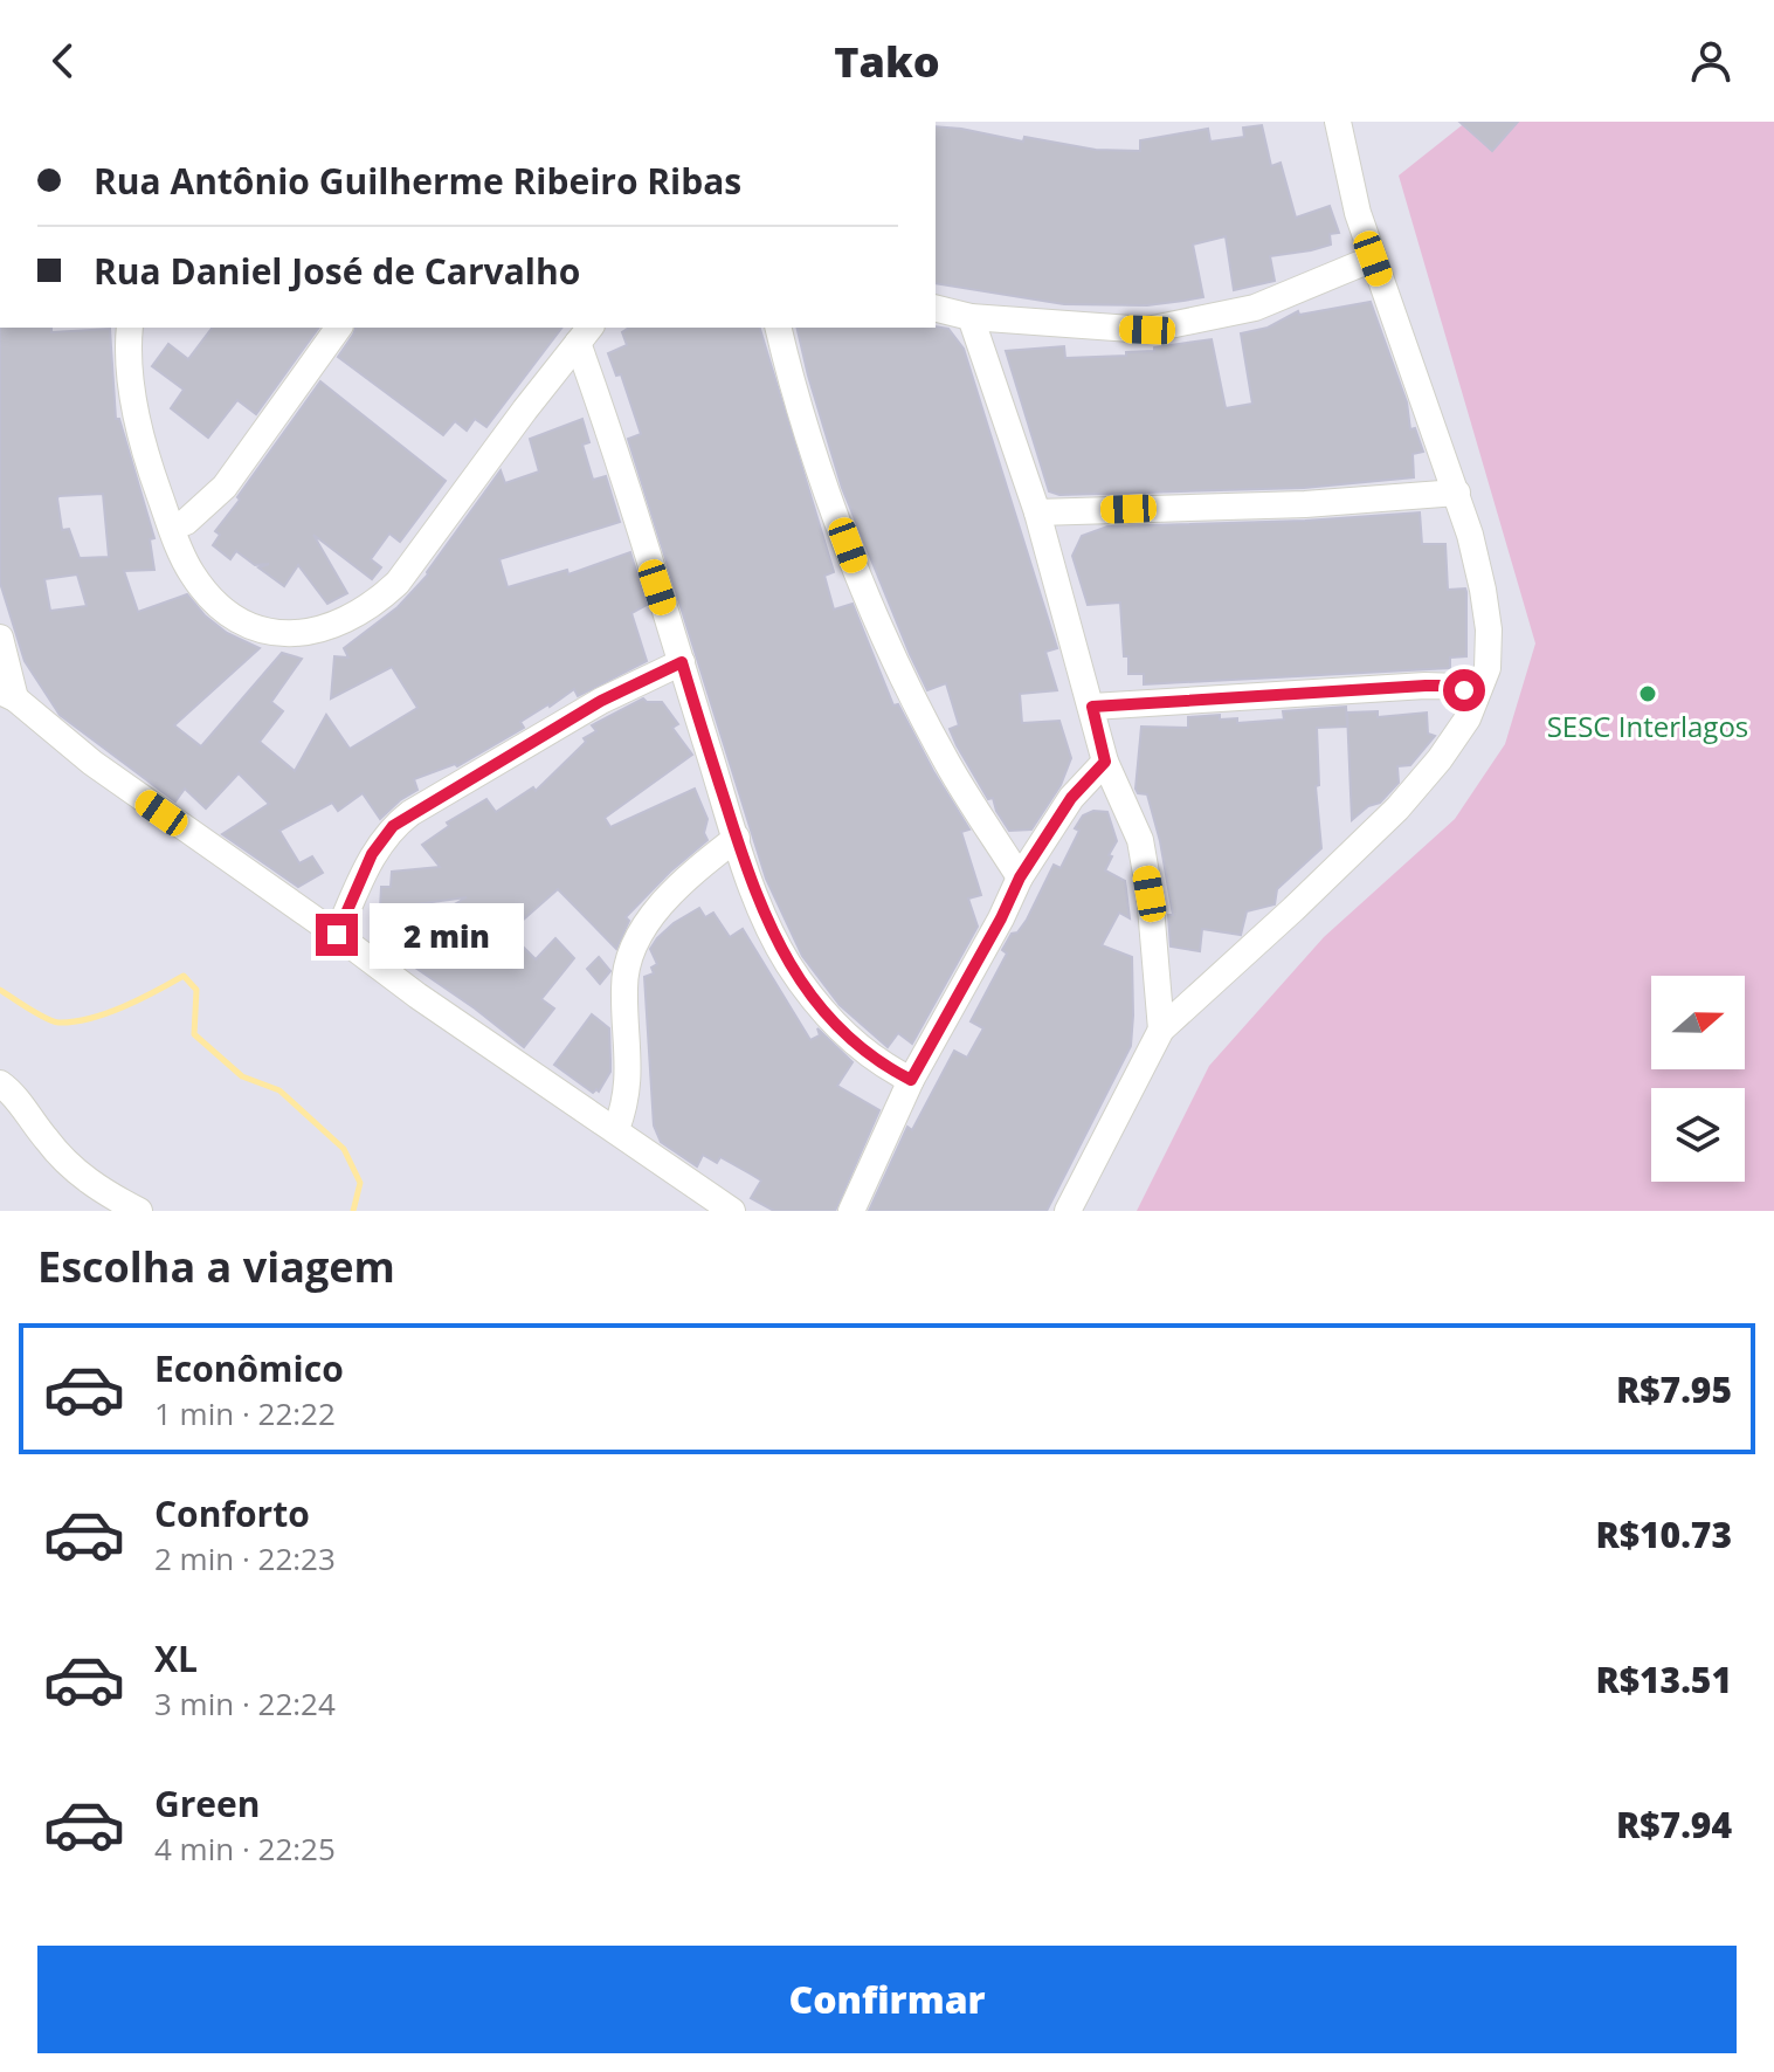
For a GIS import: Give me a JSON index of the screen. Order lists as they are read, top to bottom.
{
  "places": ["SESC Interlagos"],
  "north": "right",
  "page": {
    "header": "Tako",
    "banner": ["Rua Antônio Guilherme Ribeiro Ribas", "Rua Daniel José de Carvalho"],
    "bubble": "2 min",
    "heading": "Escolha a viagem",
    "list": [
      {
        "name": "Econômico",
        "note": "1 min · 22:22",
        "value": "R$7.95"
      },
      {
        "name": "Conforto",
        "note": "2 min · 22:23",
        "value": "R$10.73"
      },
      {
        "name": "XL",
        "note": "3 min · 22:24",
        "value": "R$13.51"
      },
      {
        "name": "Green",
        "note": "4 min · 22:25",
        "value": "R$7.94"
      }
    ],
    "buttons": "Confirmar"
  }
}
